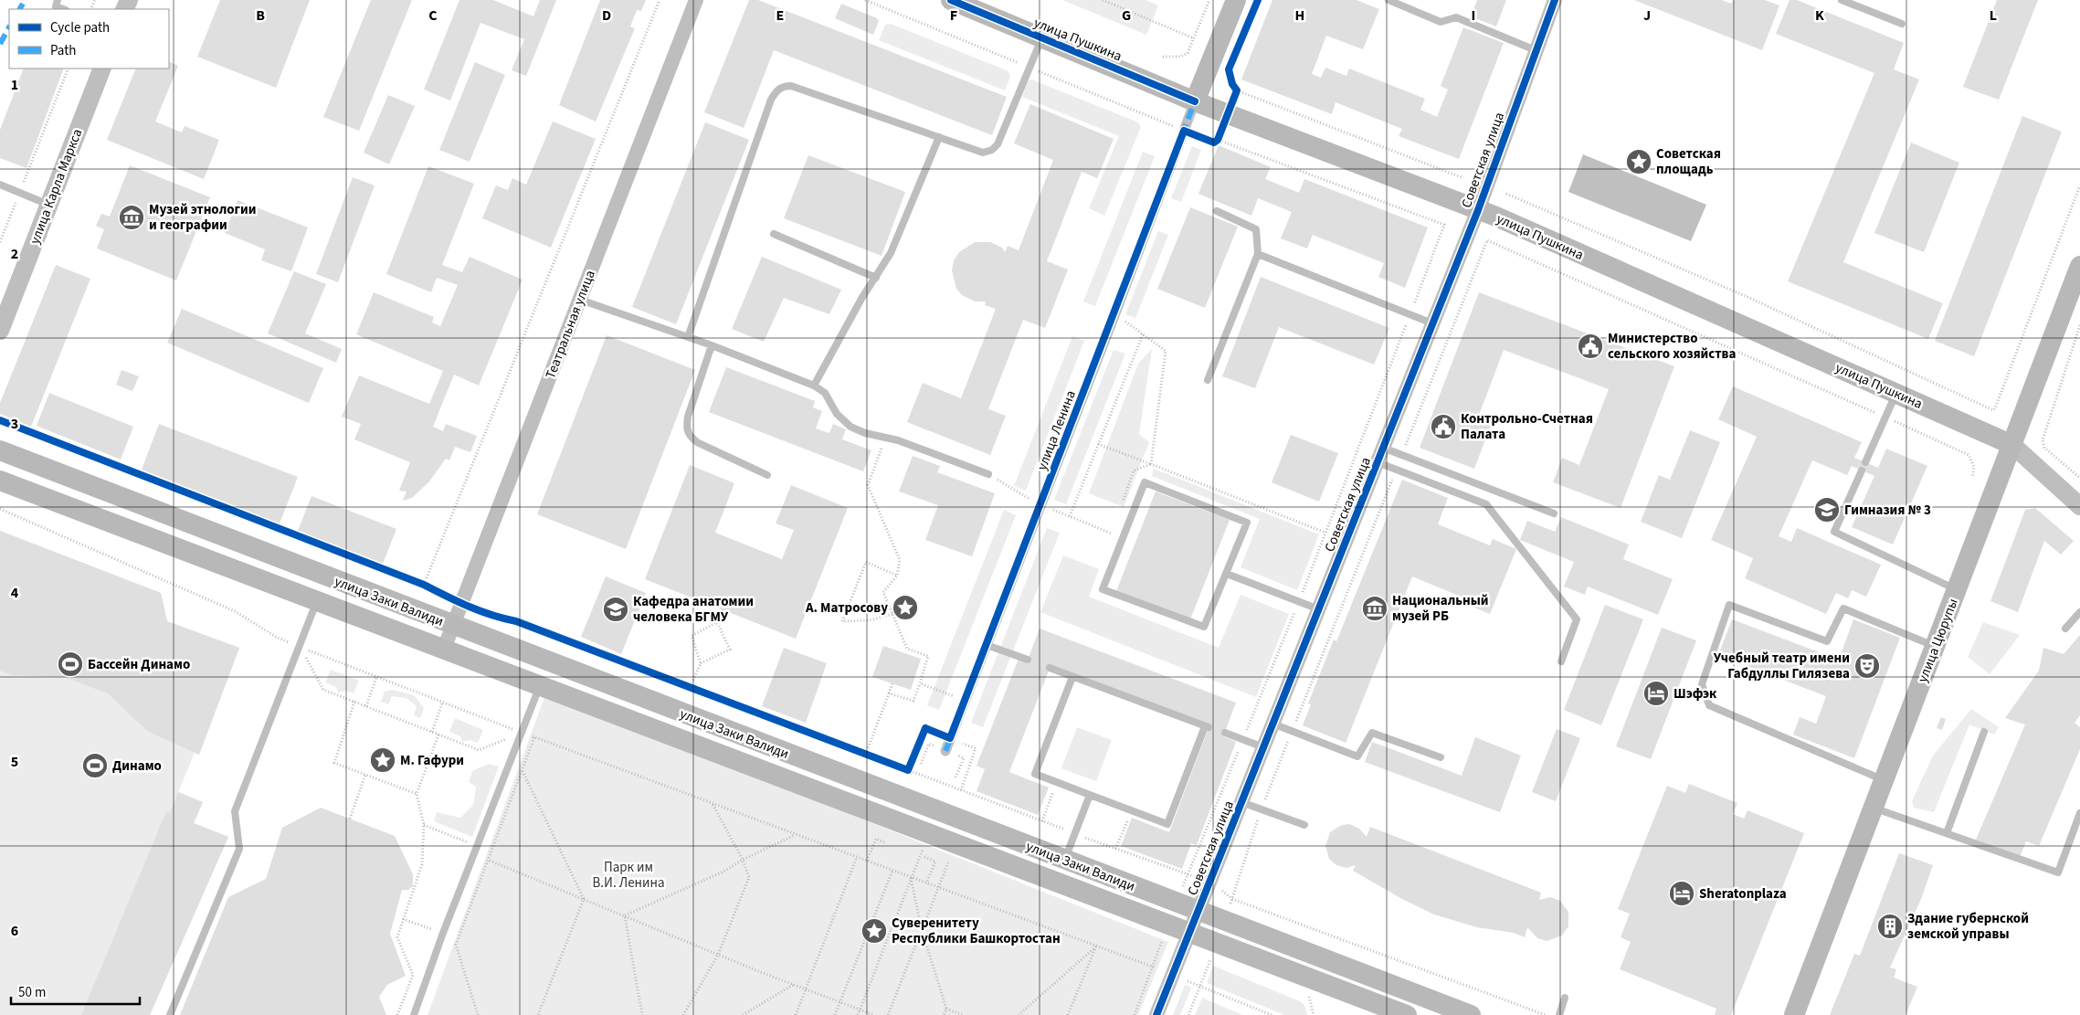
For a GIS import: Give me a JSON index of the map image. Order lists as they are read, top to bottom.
{
  "streets": {
    "main road": [
      "улица Пушкина",
      "улица Ленина",
      "улица Заки Валиди",
      "улица Цюрупы"
    ],
    "street": ["Советская улица", "улица Карла Маркса", "Театральная улица"]
  },
  "crossings": [
    ["улица Пушкина", "Советская улица"],
    ["улица Пушкина", "улица Ленина"],
    ["улица Пушкина", "улица Цюрупы"],
    ["Советская улица", "улица Заки Валиди"],
    ["Театральная улица", "улица Заки Валиди"]
  ],
  "parks": ["Парк им В.И. Ленина"],
  "places": {
    "place": [
      "Советская площадь",
      "А. Матросову",
      "М. Гафури",
      "Суверенитету Республики Башкортостан"
    ],
    "museum": ["Музей этнологии и географии", "Национальный музей РБ"],
    "public building": ["Министерство сельского хозяйства", "Контрольно-Счетная Палата"],
    "school or university": ["Гимназия № 3", "Кафедра анатомии человека БГМУ"],
    "sports": ["Бассейн Динамо", "Динамо"],
    "theatre": ["Учебный театр имени Габдуллы Гилязева"],
    "hotel": ["Шэфэк", "Sheratonplaza"],
    "building": ["Здание губернской земской управы"]
  },
  "legend": ["Cycle path", "Path"],
  "scale_bar": "50 m",
  "grid": {
    "columns": [
      "B",
      "C",
      "D",
      "E",
      "F",
      "G",
      "H",
      "I",
      "J",
      "K",
      "L"
    ],
    "rows": [
      "1",
      "2",
      "3",
      "4",
      "5",
      "6"
    ]
  }
}
